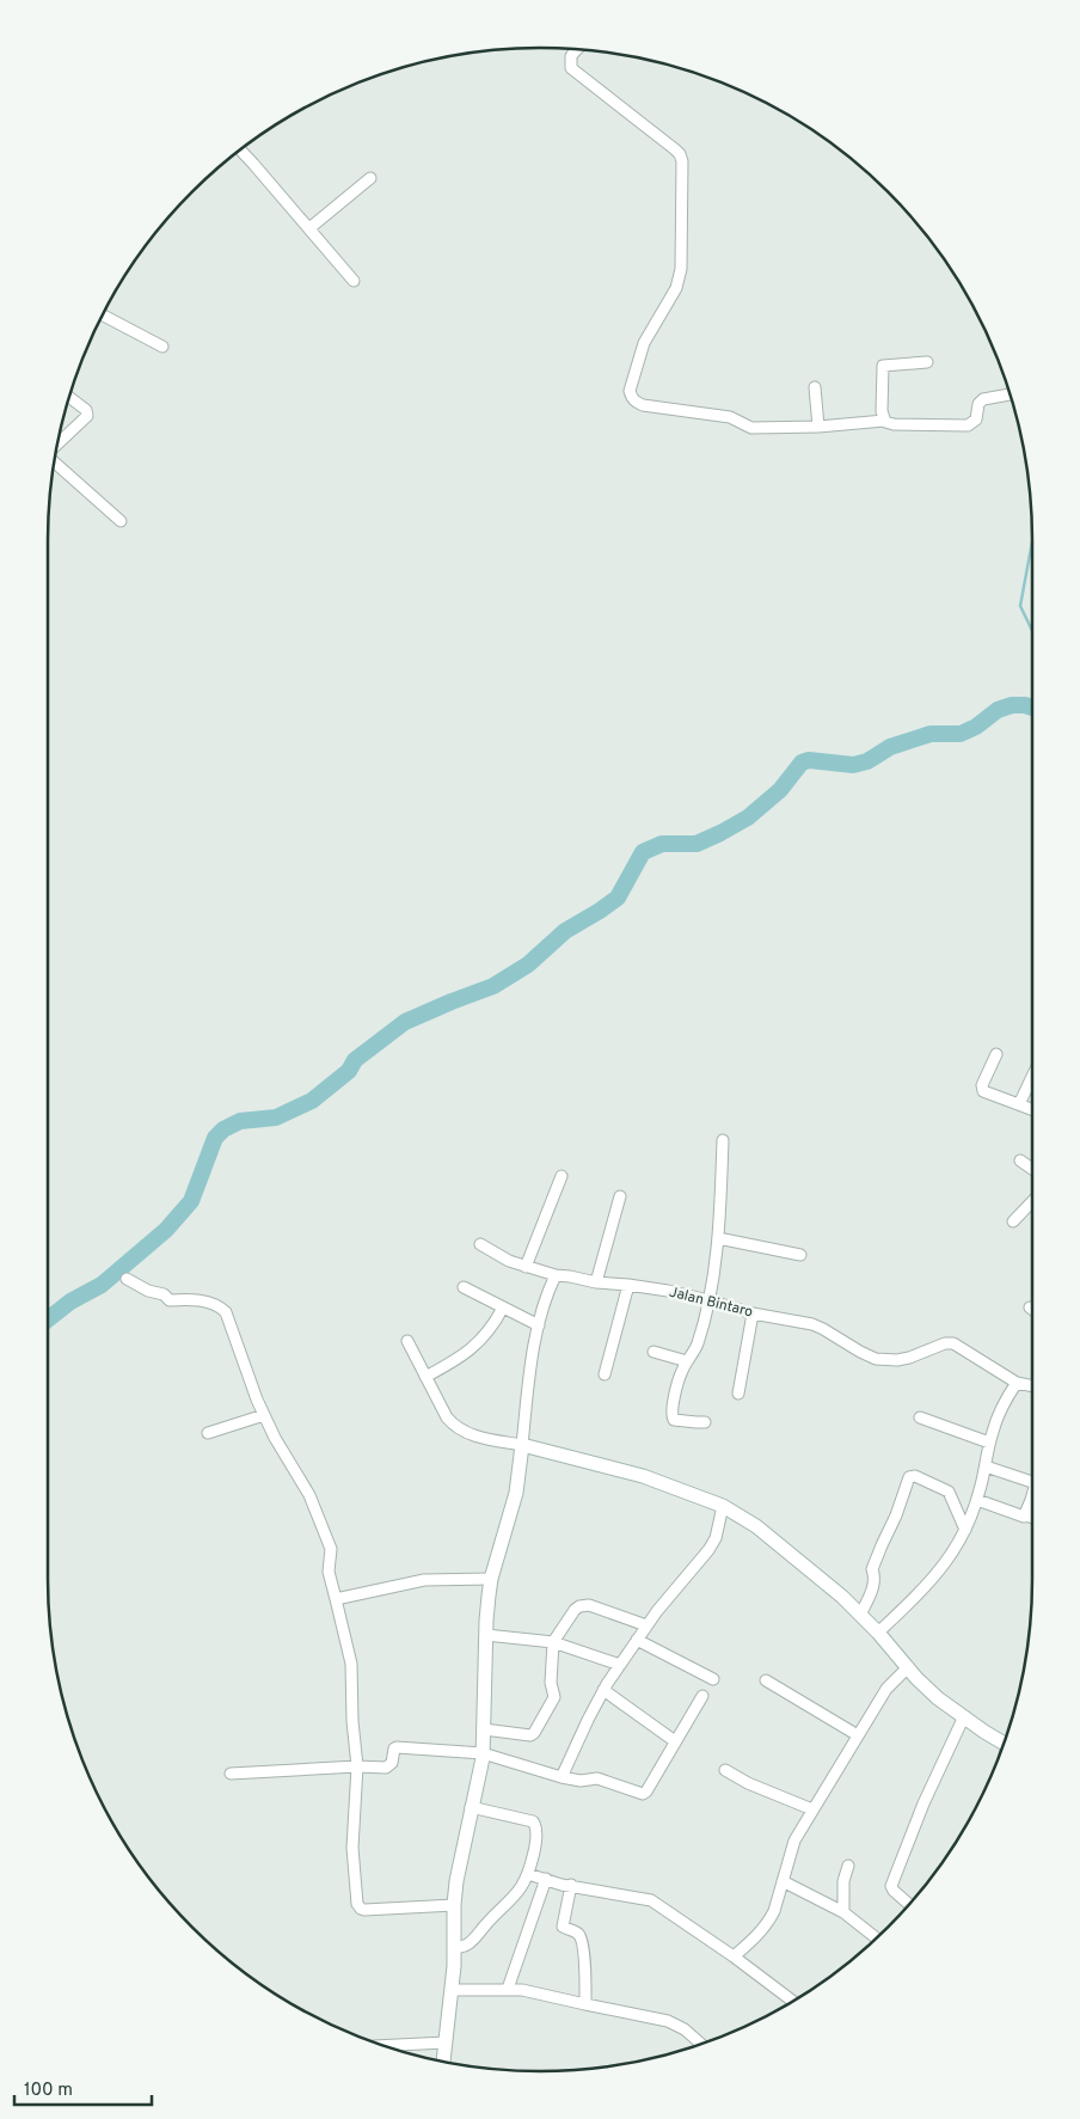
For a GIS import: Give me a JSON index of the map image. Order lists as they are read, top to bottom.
{
  "streets": {
    "street": ["Jalan Bintaro"]
  },
  "scale_bar": "100 m"
}
